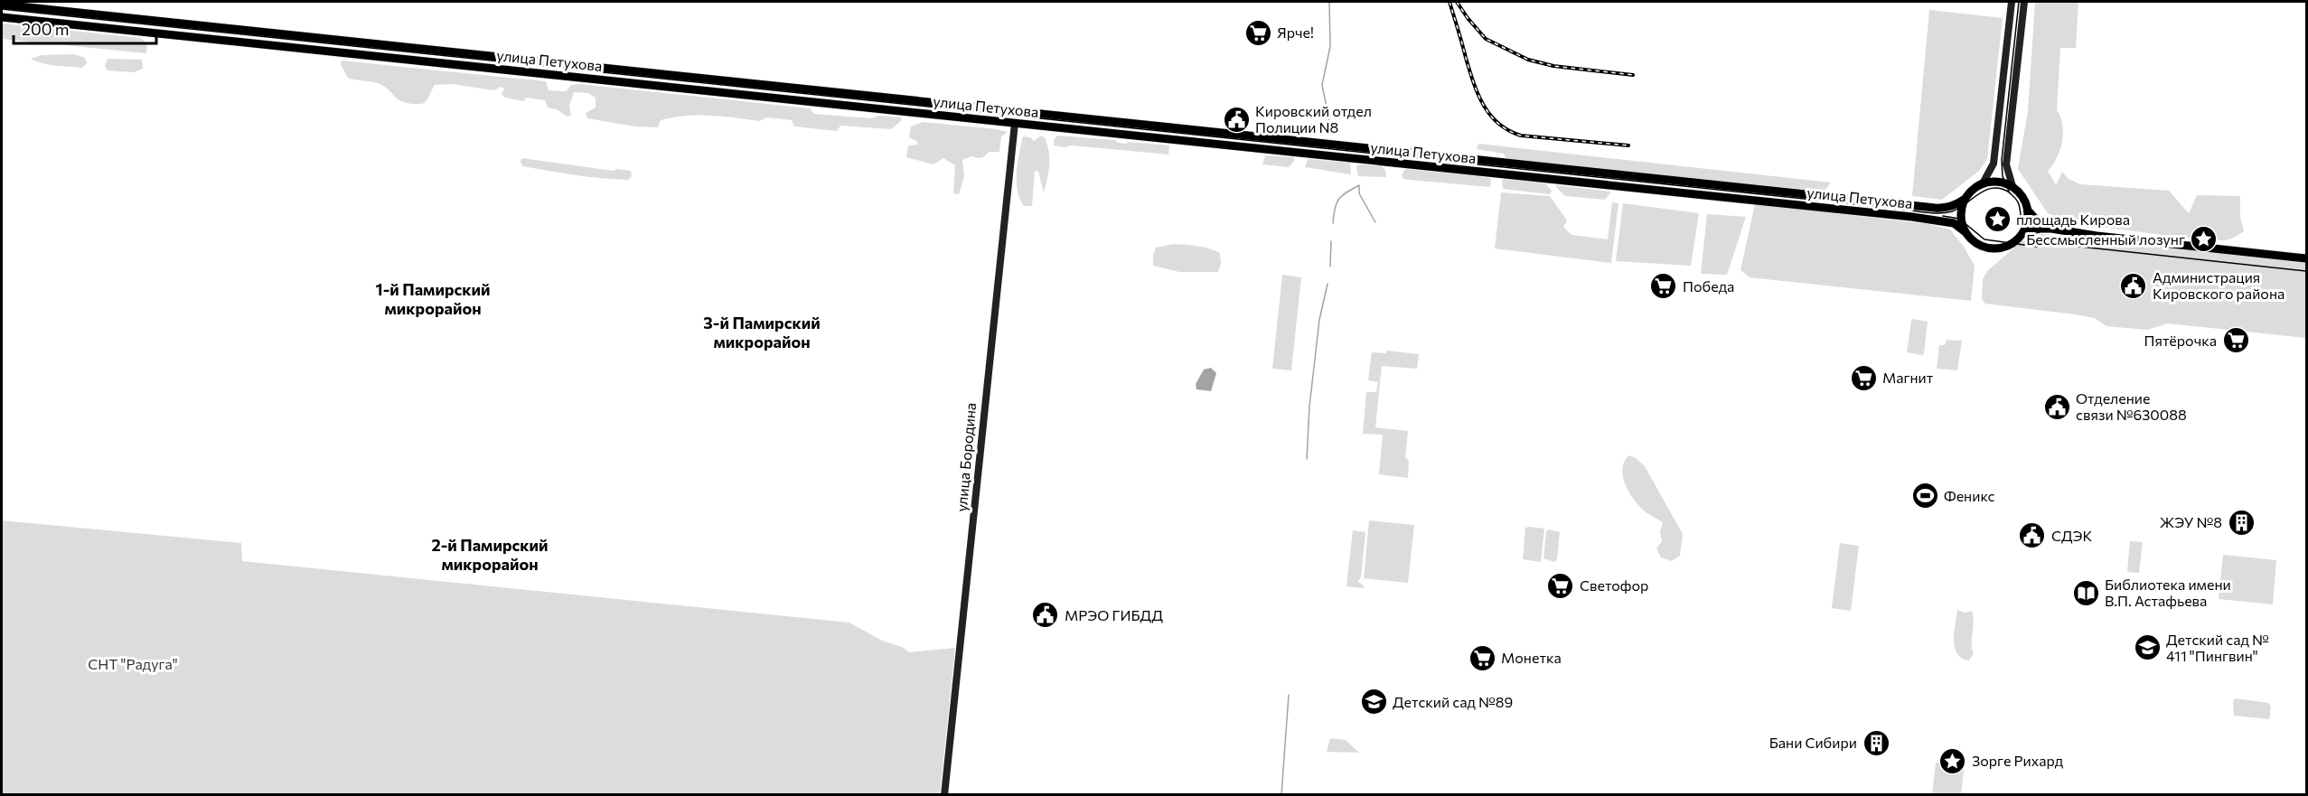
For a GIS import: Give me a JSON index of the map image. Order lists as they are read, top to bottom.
{
  "streets": {
    "highway": ["улица Петухова"],
    "main road": ["улица Бородина"]
  },
  "crossings": [
    ["улица Петухова", "улица Бородина"]
  ],
  "districts": ["1-й Памирский микрорайон", "3-й Памирский микрорайон", "2-й Памирский микрорайон"],
  "parks": ["СНТ \"Радуга\""],
  "places": {
    "supermarket": [
      "Ярче!",
      "Победа",
      "Пятёрочка",
      "Магнит",
      "Светофор",
      "Монетка"
    ],
    "public building": [
      "Кировский отдел Полиции N8",
      "Администрация Кировского района",
      "Отделение связи №630088",
      "СДЭК",
      "МРЭО ГИБДД"
    ],
    "place": ["площадь Кирова", "Бессмысленный лозунг", "Зорге Рихард"],
    "sports": ["Феникс"],
    "building": ["ЖЭУ №8", "Бани Сибири"],
    "library": ["Библиотека имени В.П. Астафьева"],
    "school or university": ["Детский сад № 411 \"Пингвин\"", "Детский сад №89"]
  },
  "scale_bar": "200 m"
}
